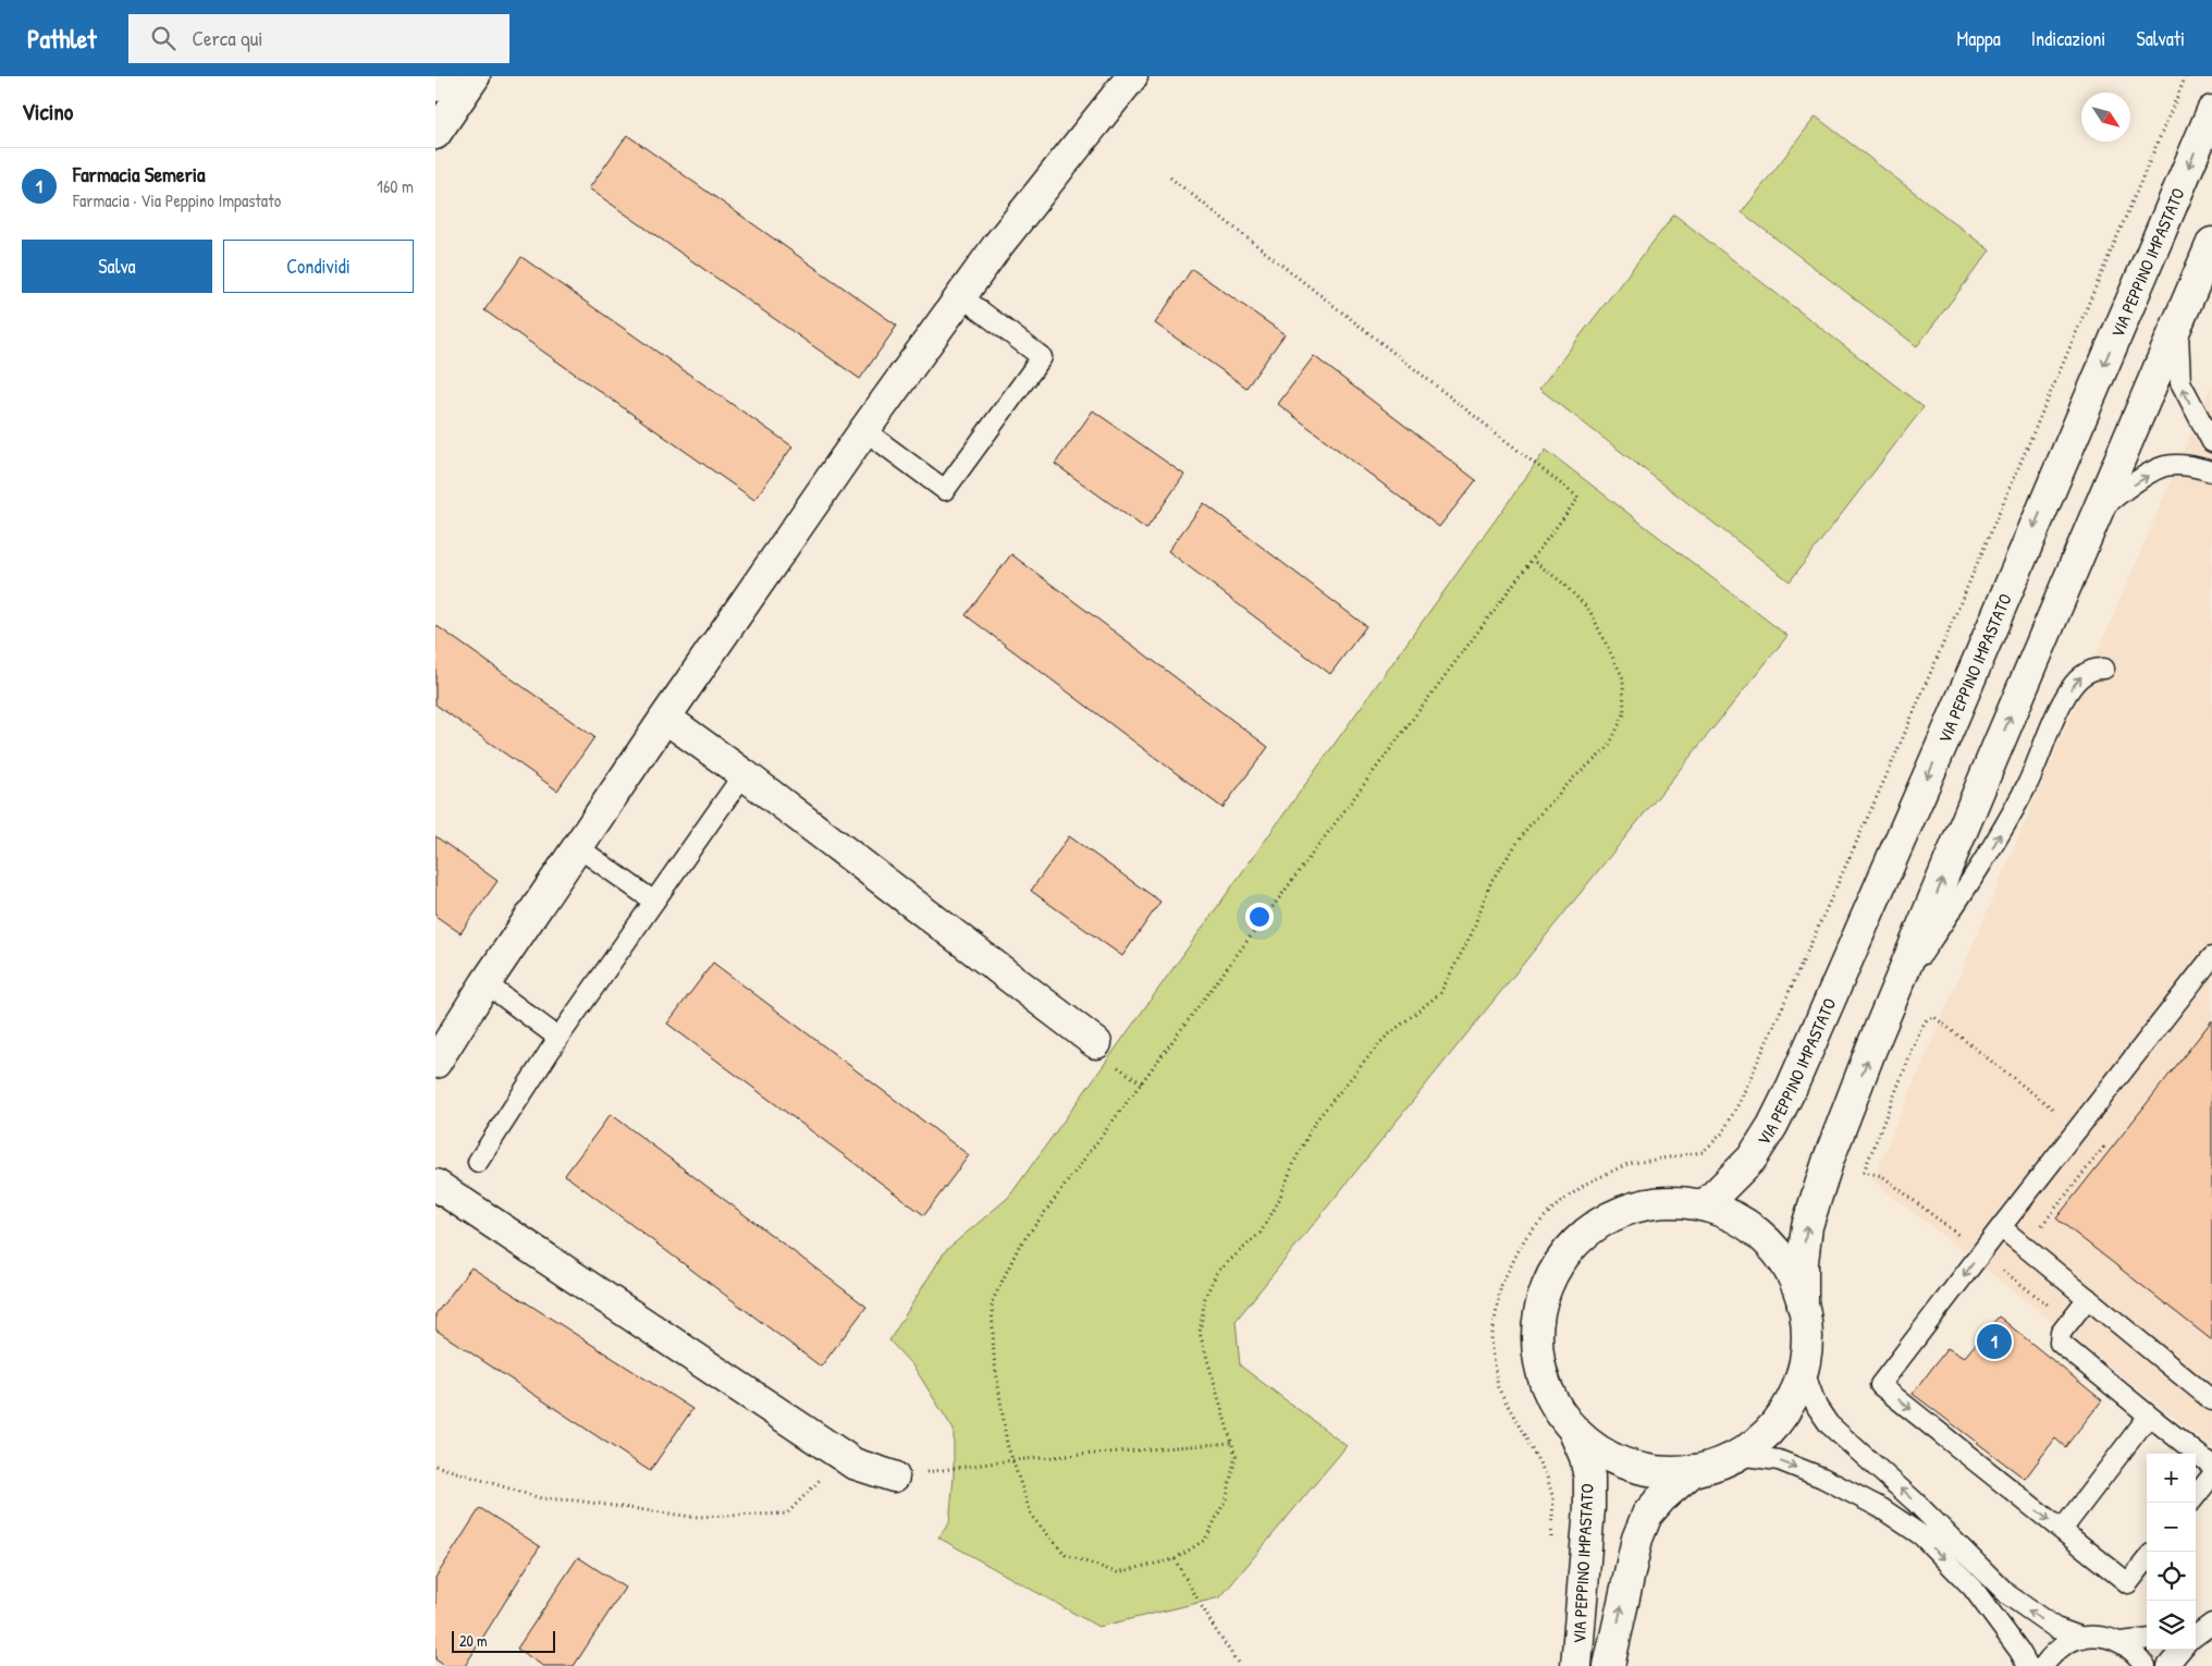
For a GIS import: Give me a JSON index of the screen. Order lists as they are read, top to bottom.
{
  "streets": {
    "street": ["VIA PEPPINO IMPASTATO"]
  },
  "scale_bar": "20 m",
  "north": "bottom right",
  "page": {
    "header": "Pathlet",
    "search": "Cerca qui",
    "nav": ["Mappa", "Indicazioni", "Salvati"],
    "heading": "Vicino",
    "list": [
      {
        "mark": "1",
        "name": "Farmacia Semeria",
        "note": "Farmacia · Via Peppino Impastato",
        "value": "160 m"
      }
    ],
    "buttons": ["Salva", "Condividi"],
    "pins": "1",
    "map_buttons": ["+", "−"],
    "scale": "20 m"
  }
}
